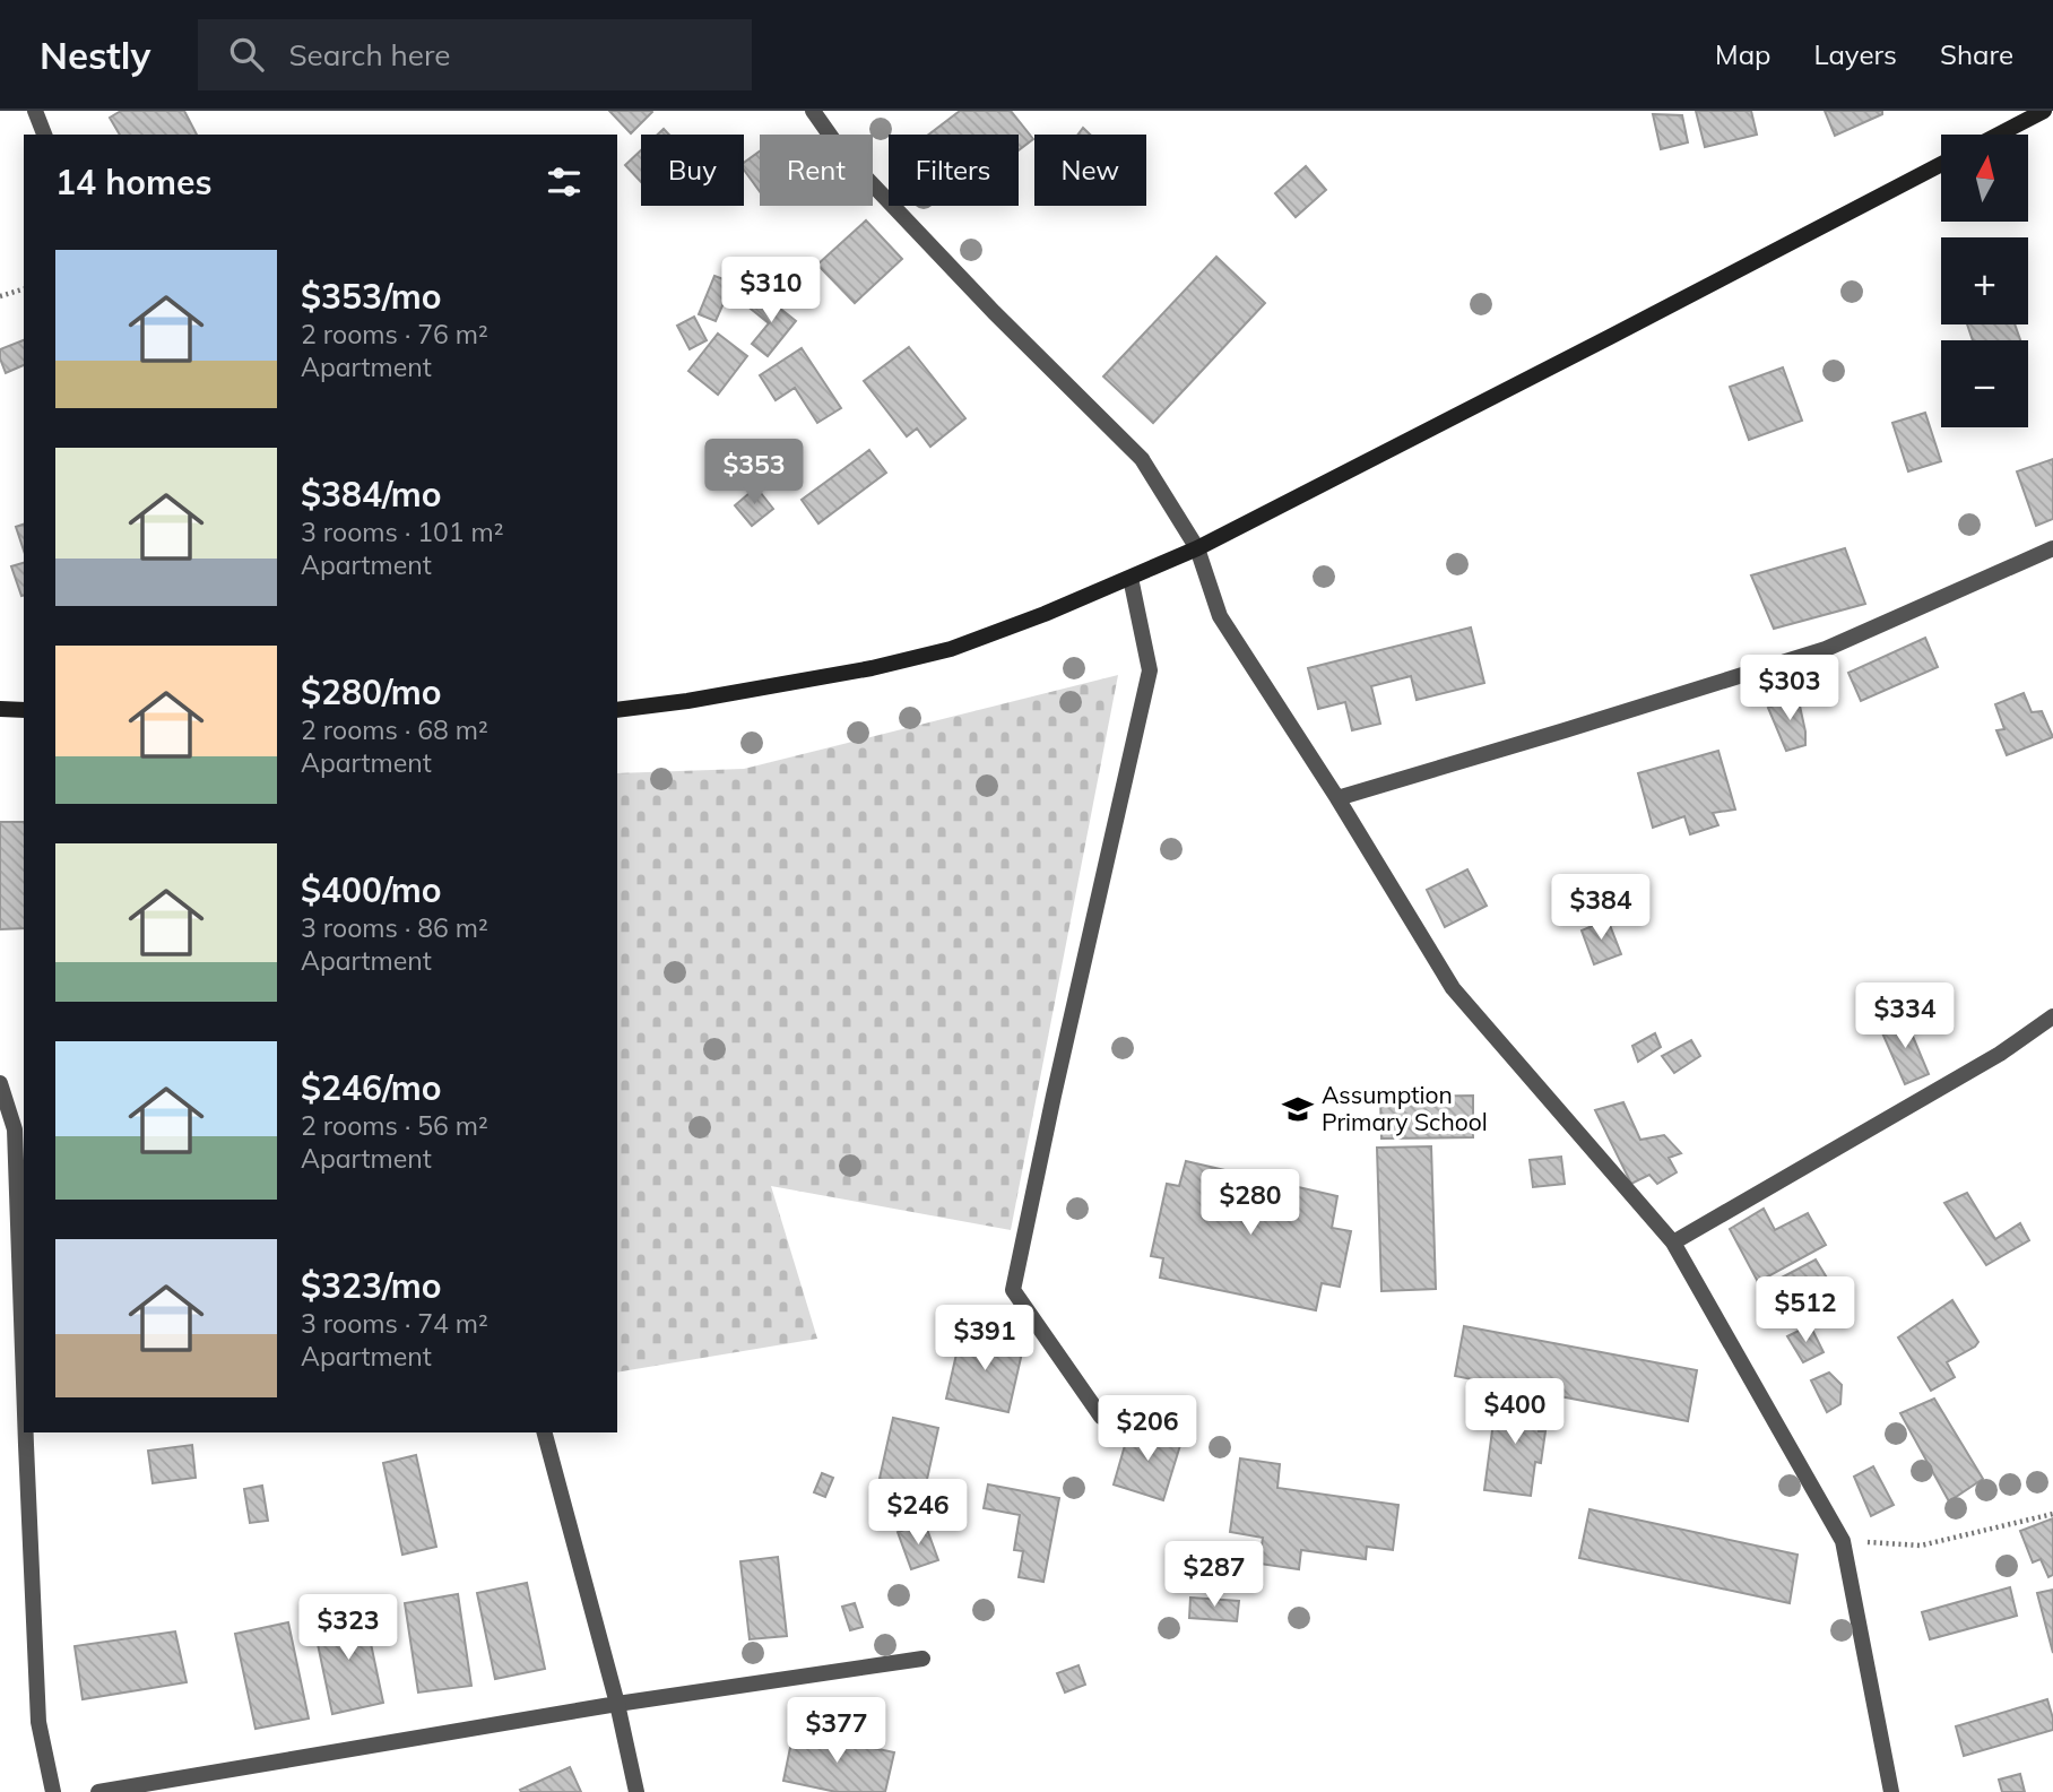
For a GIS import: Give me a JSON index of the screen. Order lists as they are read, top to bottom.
{
  "places": {
    "school or university": ["Assumption Primary School"]
  },
  "north": "top",
  "page": {
    "header": "Nestly",
    "search": "Search here",
    "nav": ["Map", "Layers", "Share"],
    "map_buttons": ["+", "−"],
    "chip": [
      "Buy",
      "Rent",
      "Filters",
      "New"
    ],
    "heading": "14 homes",
    "list": [
      {
        "name": "$353/mo",
        "note": "2 rooms · 76 m² · Apartment"
      },
      {
        "name": "$384/mo",
        "note": "3 rooms · 101 m² · Apartment"
      },
      {
        "name": "$280/mo",
        "note": "2 rooms · 68 m² · Apartment"
      },
      {
        "name": "$400/mo",
        "note": "3 rooms · 86 m² · Apartment"
      },
      {
        "name": "$246/mo",
        "note": "2 rooms · 56 m² · Apartment"
      },
      {
        "name": "$323/mo",
        "note": "3 rooms · 74 m² · Apartment"
      }
    ],
    "price": [
      "$310",
      "$353",
      "$303",
      "$384",
      "$334",
      "$280",
      "$512",
      "$391",
      "$400",
      "$206",
      "$246",
      "$287",
      "$323",
      "$377"
    ]
  }
}
